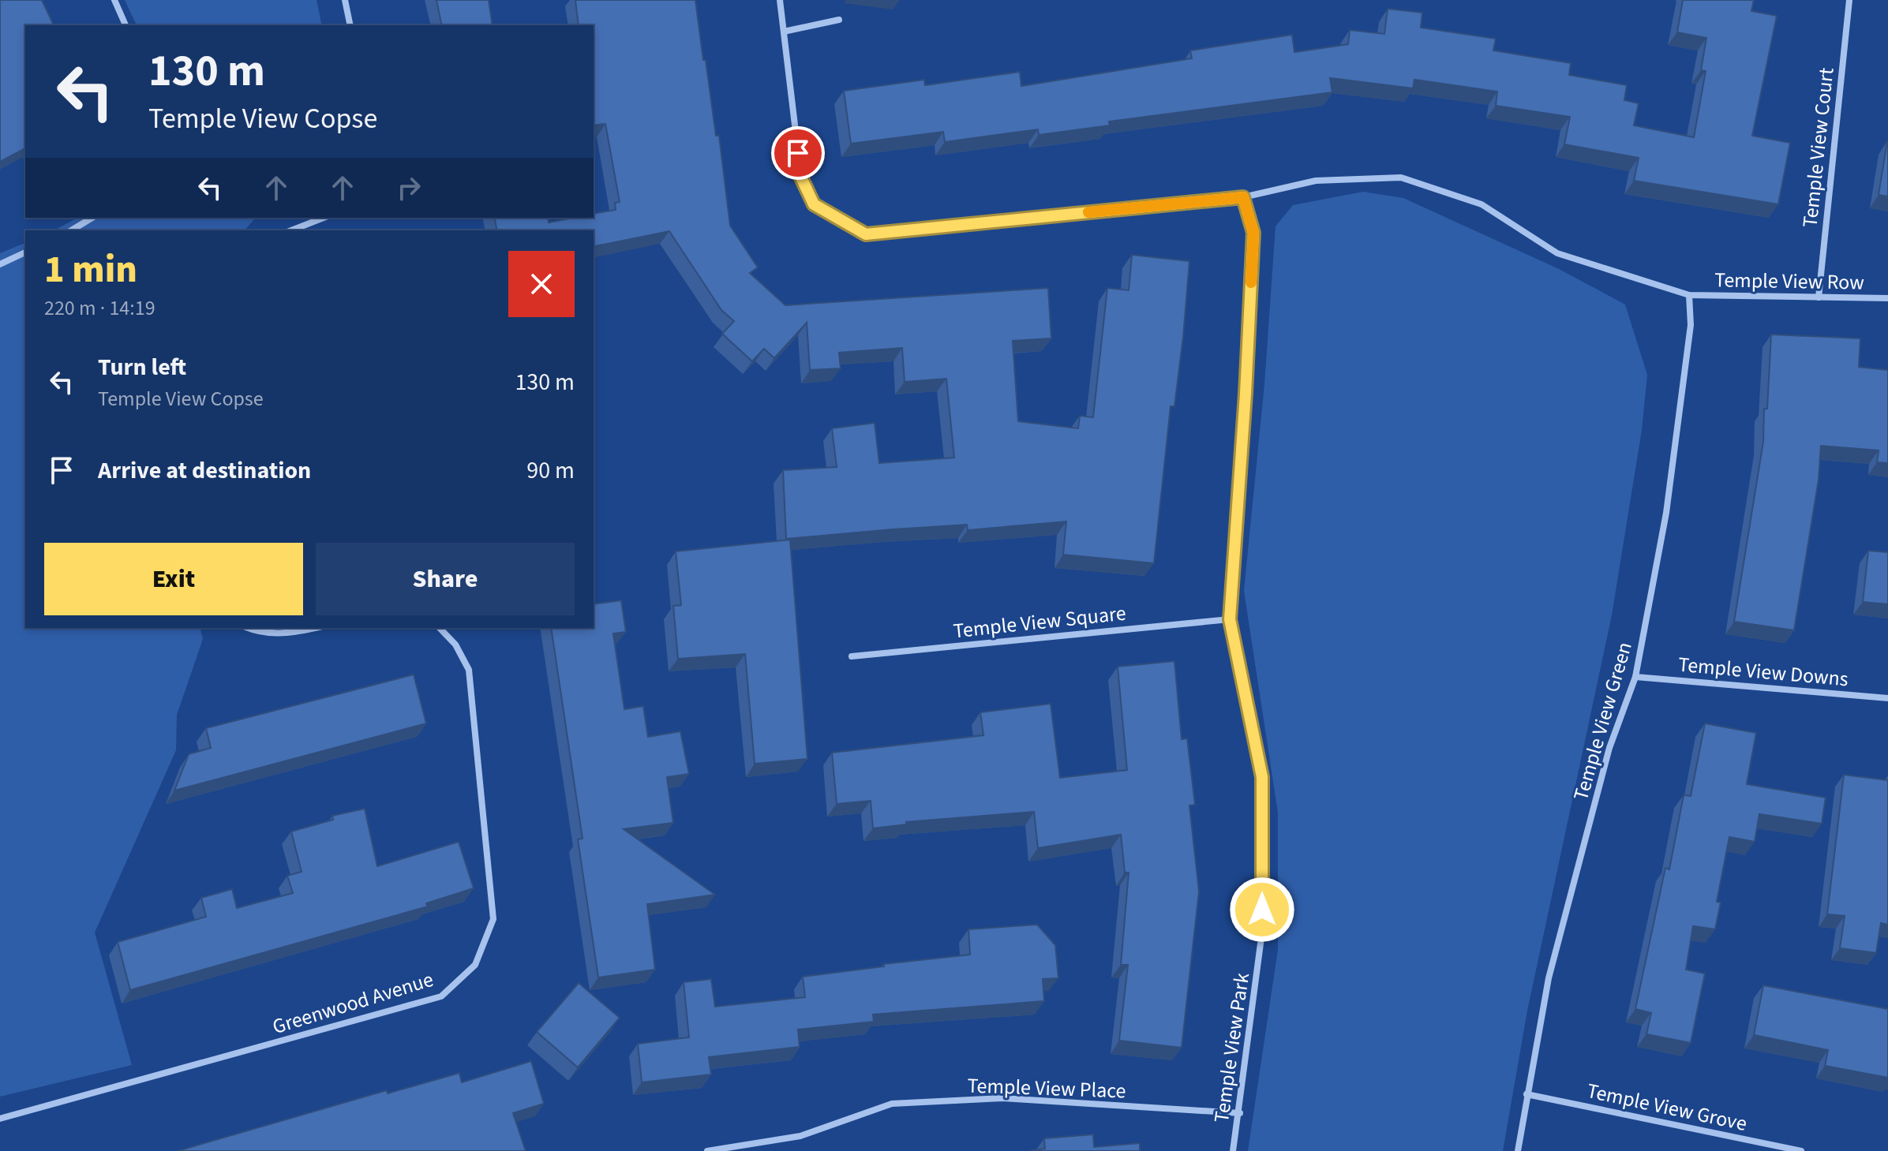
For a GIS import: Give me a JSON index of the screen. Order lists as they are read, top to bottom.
{
  "streets": {
    "street": [
      "Temple View Court",
      "Temple View Row",
      "Temple View Square",
      "Temple View Downs",
      "Temple View Green",
      "Greenwood Avenue",
      "Temple View Park",
      "Temple View Place",
      "Temple View Grove"
    ]
  },
  "crossings": [
    ["Temple View Court", "Temple View Row"],
    ["Temple View Row", "Temple View Green"],
    ["Temple View Row", "Temple View Park"],
    ["Temple View Square", "Temple View Park"],
    ["Temple View Downs", "Temple View Green"],
    ["Temple View Green", "Temple View Grove"],
    ["Temple View Park", "Temple View Place"]
  ],
  "page": {
    "turn": ["130 m", "Temple View Copse"],
    "heading": ["1 min", "220 m · 14:19"],
    "list": [
      {
        "name": "Turn left",
        "note": "Temple View Copse",
        "value": "130 m"
      },
      {
        "name": "Arrive at destination",
        "value": "90 m"
      }
    ],
    "buttons": ["Exit", "Share"]
  }
}
